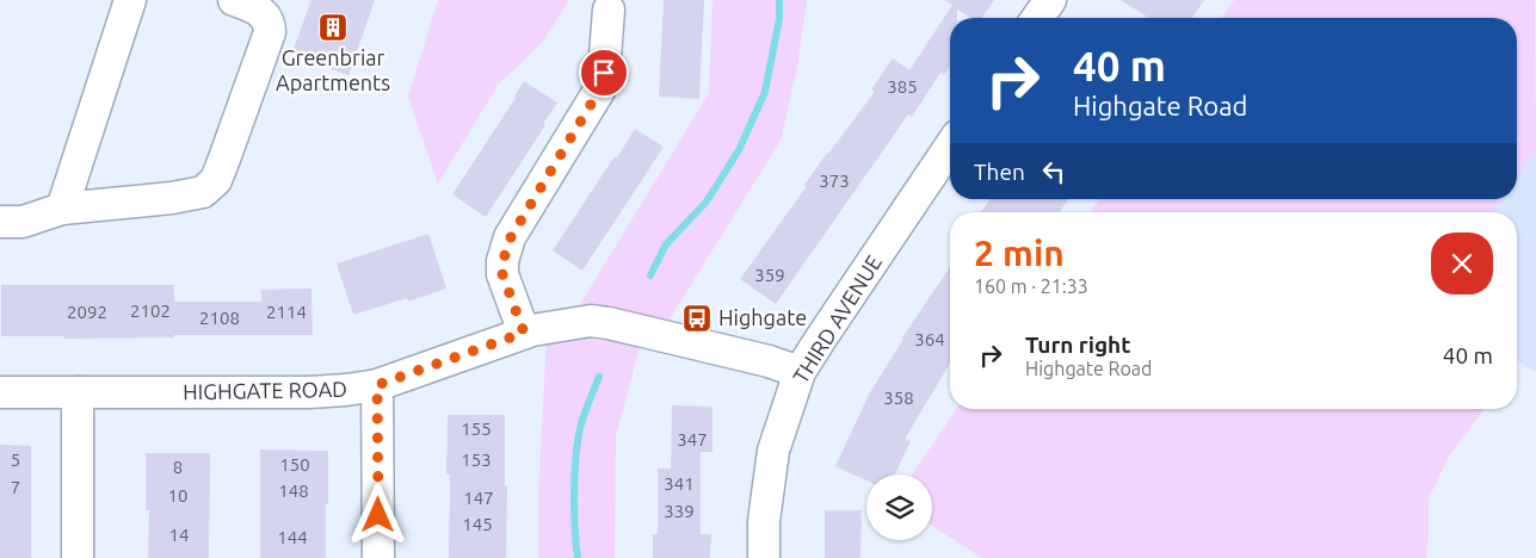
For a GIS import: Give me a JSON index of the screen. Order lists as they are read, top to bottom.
{
  "streets": {
    "street": ["THIRD AVENUE", "HIGHGATE ROAD"]
  },
  "crossings": [
    ["THIRD AVENUE", "HIGHGATE ROAD"]
  ],
  "places": {
    "building": ["Greenbriar Apartments"],
    "bus stop": ["Highgate"]
  },
  "house_numbers": [
    "385",
    "373",
    "359",
    "2102",
    "2092",
    "2114",
    "2108",
    "364",
    "358",
    "155",
    "347",
    "5",
    "153",
    "150",
    "8",
    "341",
    "7",
    "148",
    "10",
    "147",
    "339",
    "145",
    "14",
    "144"
  ],
  "page": {
    "turn": ["40 m", "Highgate Road"],
    "then": "Then",
    "heading": ["2 min", "160 m · 21:33"],
    "list": [
      {
        "name": "Turn right",
        "note": "Highgate Road",
        "value": "40 m"
      }
    ]
  }
}
